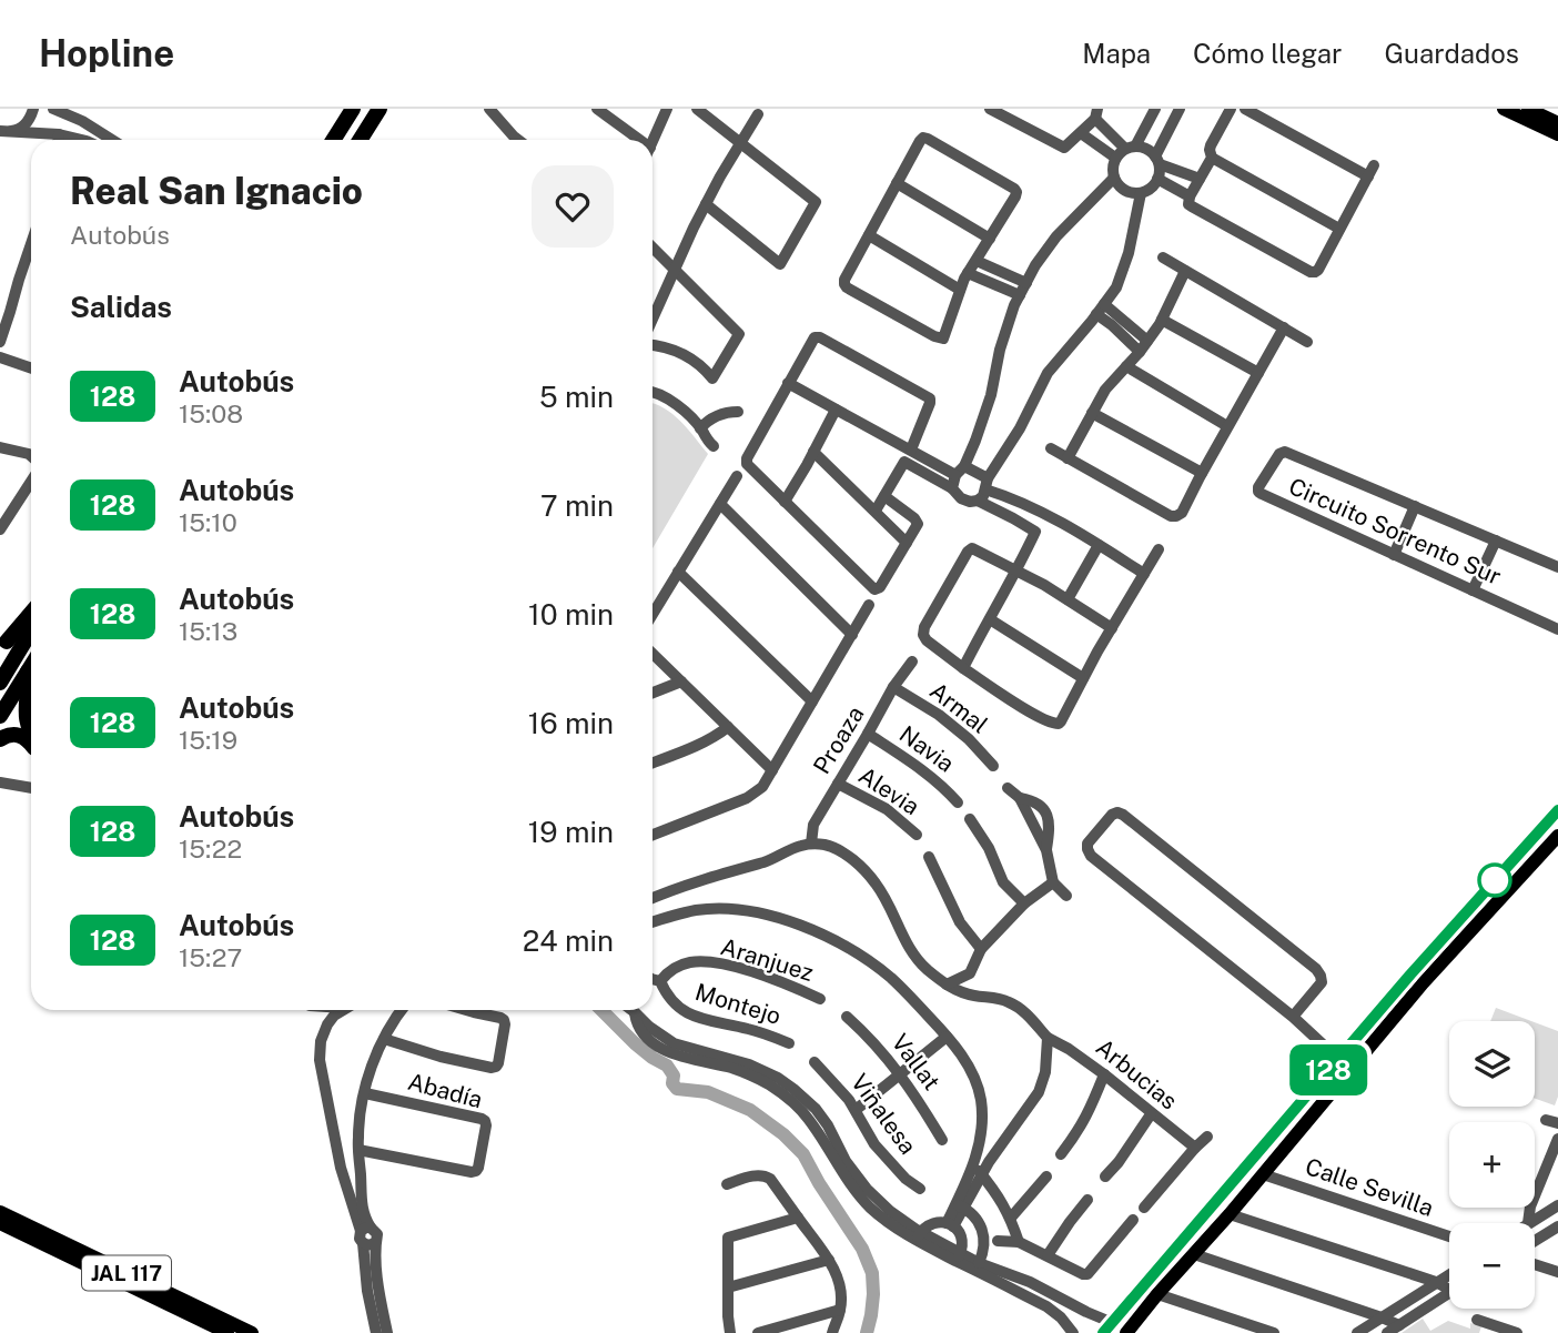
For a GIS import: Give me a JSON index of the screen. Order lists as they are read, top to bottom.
{
  "streets": {
    "main road": ["JAL 117"],
    "street": [
      "Circuito Sorrento Sur",
      "Armal",
      "Proaza",
      "Navia",
      "Alevia",
      "Aranjuez",
      "Montejo",
      "Vallat",
      "Arbucias",
      "Abadía",
      "Viñalesa",
      "Calle Sevilla"
    ]
  },
  "crossings": [
    ["Armal", "Proaza"],
    ["Proaza", "Navia"],
    ["Proaza", "Alevia"],
    ["Proaza", "Arbucias"],
    ["Aranjuez", "Montejo"]
  ],
  "lines": ["bus line 128"],
  "page": {
    "header": "Hopline",
    "nav": ["Mapa", "Cómo llegar", "Guardados"],
    "on_map": "128",
    "heading": [
      ["Real San Ignacio", "Autobús"],
      "Salidas"
    ],
    "list": [
      {
        "mark": "128",
        "name": "Autobús",
        "note": "15:08",
        "value": "5 min"
      },
      {
        "mark": "128",
        "name": "Autobús",
        "note": "15:10",
        "value": "7 min"
      },
      {
        "mark": "128",
        "name": "Autobús",
        "note": "15:13",
        "value": "10 min"
      },
      {
        "mark": "128",
        "name": "Autobús",
        "note": "15:19",
        "value": "16 min"
      },
      {
        "mark": "128",
        "name": "Autobús",
        "note": "15:22",
        "value": "19 min"
      },
      {
        "mark": "128",
        "name": "Autobús",
        "note": "15:27",
        "value": "24 min"
      }
    ],
    "map_buttons": ["+", "−"]
  }
}
